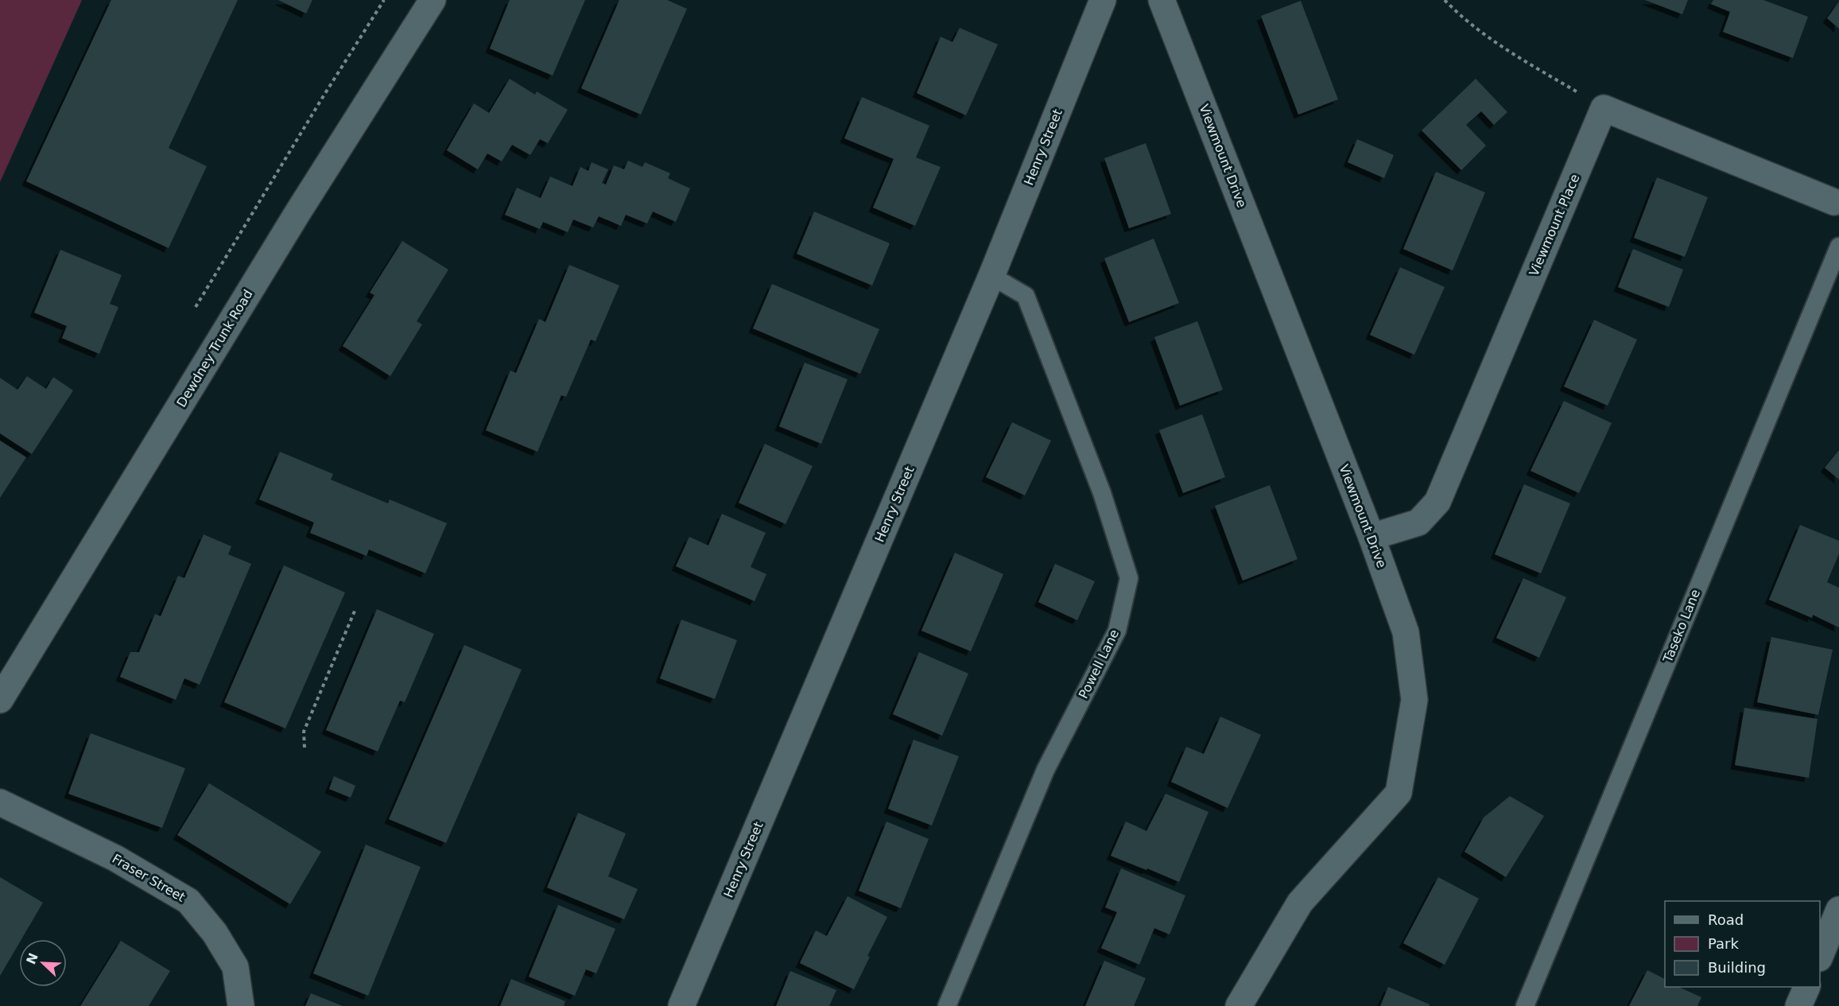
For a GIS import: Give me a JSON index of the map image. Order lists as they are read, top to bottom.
{
  "streets": {
    "street": [
      "Henry Street",
      "Viewmount Drive",
      "Viewmount Place",
      "Dewdney Trunk Road",
      "Fraser Street"
    ],
    "lane": ["Taseko Lane", "Powell Lane"]
  },
  "crossings": [
    ["Henry Street", "Powell Lane"],
    ["Viewmount Drive", "Viewmount Place"]
  ],
  "legend": ["Road", "Park", "Building"],
  "north": "top left"
}
